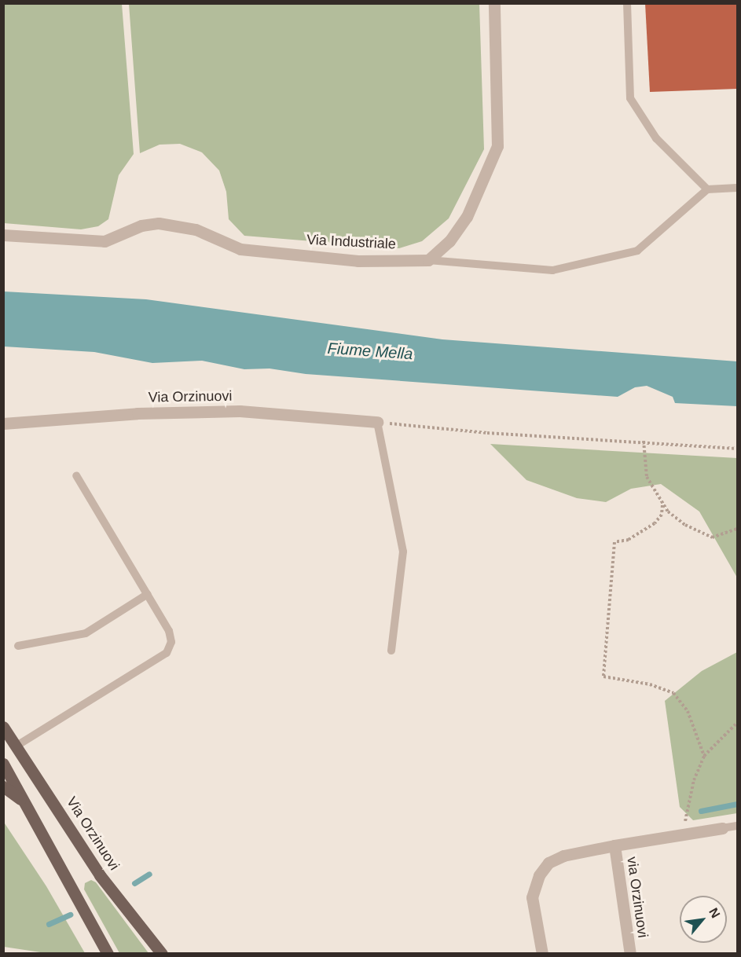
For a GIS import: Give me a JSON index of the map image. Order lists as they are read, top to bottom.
{
  "streets": {
    "main road": ["Via Orzinuovi"],
    "street": ["Via Industriale", "via Orzinuovi"]
  },
  "water": ["Fiume Mella"],
  "north": "top right"
}
